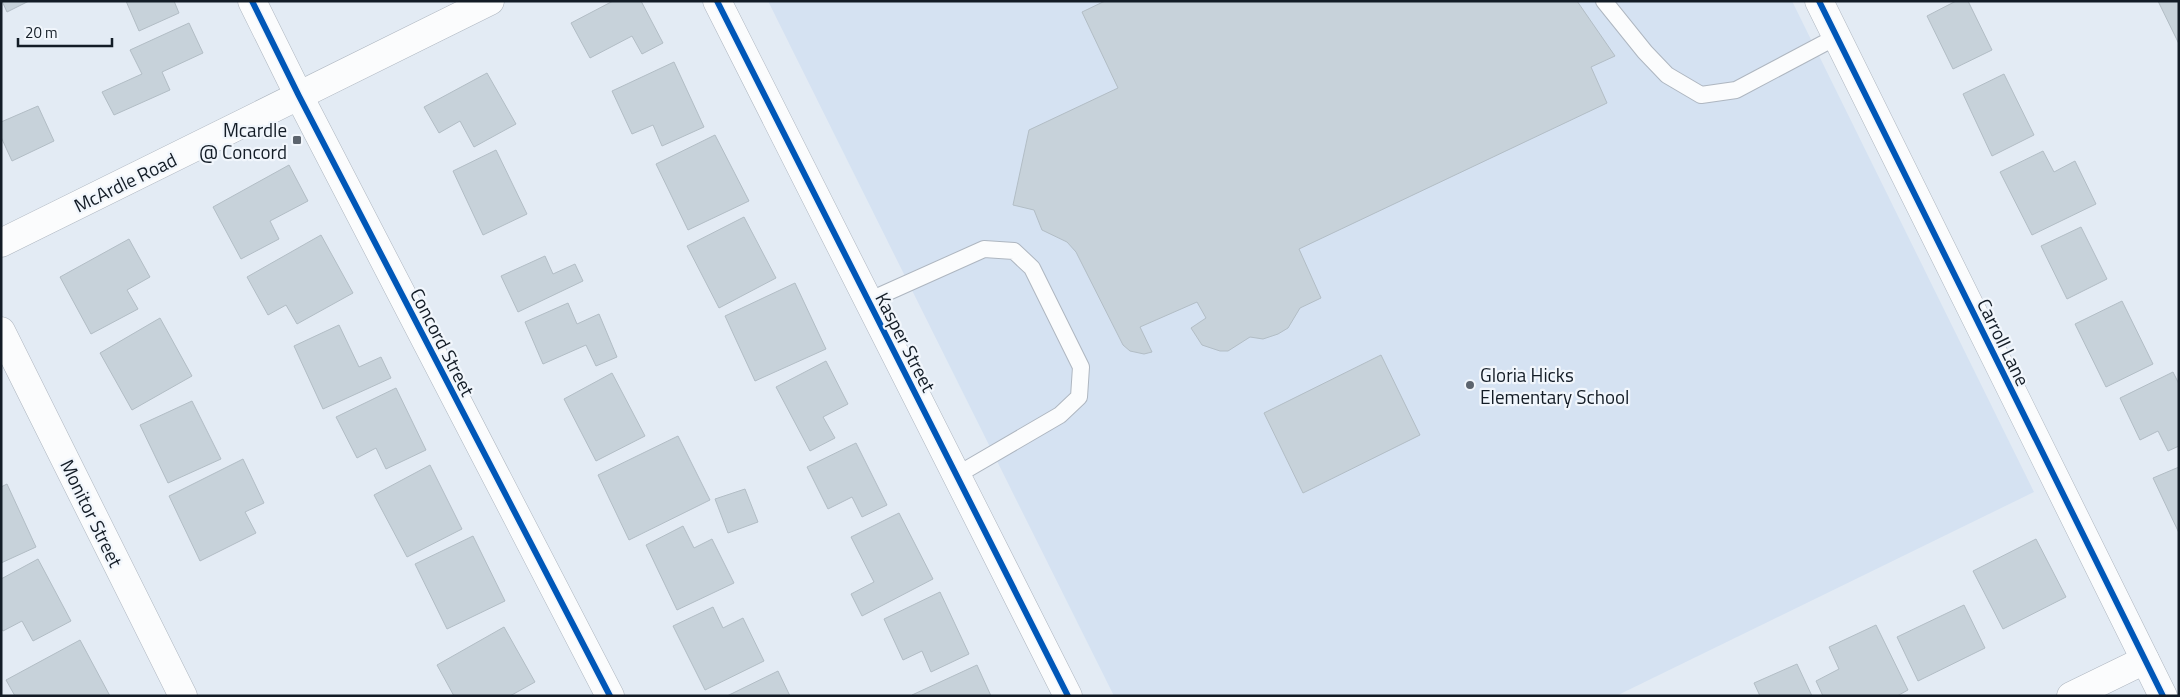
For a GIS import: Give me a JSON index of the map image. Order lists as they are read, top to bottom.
{
  "streets": {
    "street": [
      "McArdle Road",
      "Concord Street",
      "Kasper Street",
      "Carroll Lane",
      "Monitor Street"
    ]
  },
  "crossings": [
    ["McArdle Road", "Concord Street"]
  ],
  "places": {
    "transit": ["Mcardle @ Concord"],
    "other": ["Gloria Hicks Elementary School"]
  },
  "scale_bar": "20 m"
}
